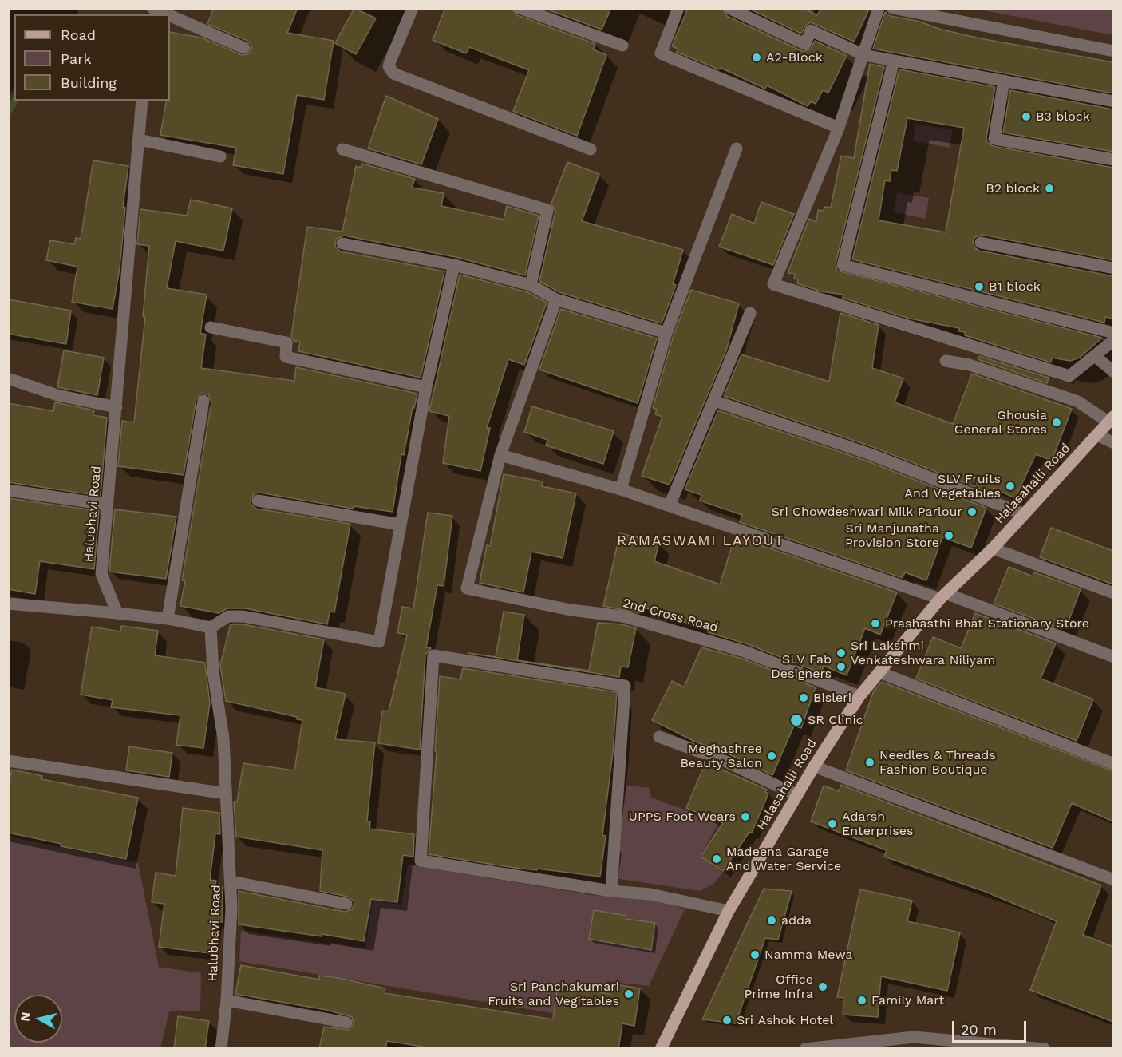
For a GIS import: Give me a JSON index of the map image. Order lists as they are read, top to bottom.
{
  "streets": {
    "main road": ["Halasahalli Road"],
    "street": ["Halubhavi Road", "2nd Cross Road"]
  },
  "crossings": [
    ["Halasahalli Road", "2nd Cross Road"]
  ],
  "districts": ["RAMASWAMI LAYOUT"],
  "places": [
    "A2-Block",
    "B3 block",
    "B2 block",
    "B1 block",
    "Ghousia General Stores",
    "SLV Fruits And Vegetables",
    "Sri Chowdeshwari Milk Parlour",
    "Sri Manjunatha Provision Store",
    "Prashasthi Bhat Stationary Store",
    "Sri Lakshmi Venkateshwara Niliyam",
    "SLV Fab Designers",
    "Bisleri",
    "SR Clinic",
    "Meghashree Beauty Salon",
    "Needles & Threads Fashion Boutique",
    "UPPS Foot Wears",
    "Adarsh Enterprises",
    "Madeena Garage And Water Service",
    "adda",
    "Namma Mewa",
    "Office Prime Infra",
    "Sri Panchakumari Fruits and Vegitables",
    "Family Mart",
    "Sri Ashok Hotel"
  ],
  "legend": ["Road", "Park", "Building"],
  "scale_bar": "20 m",
  "north": "left"
}
